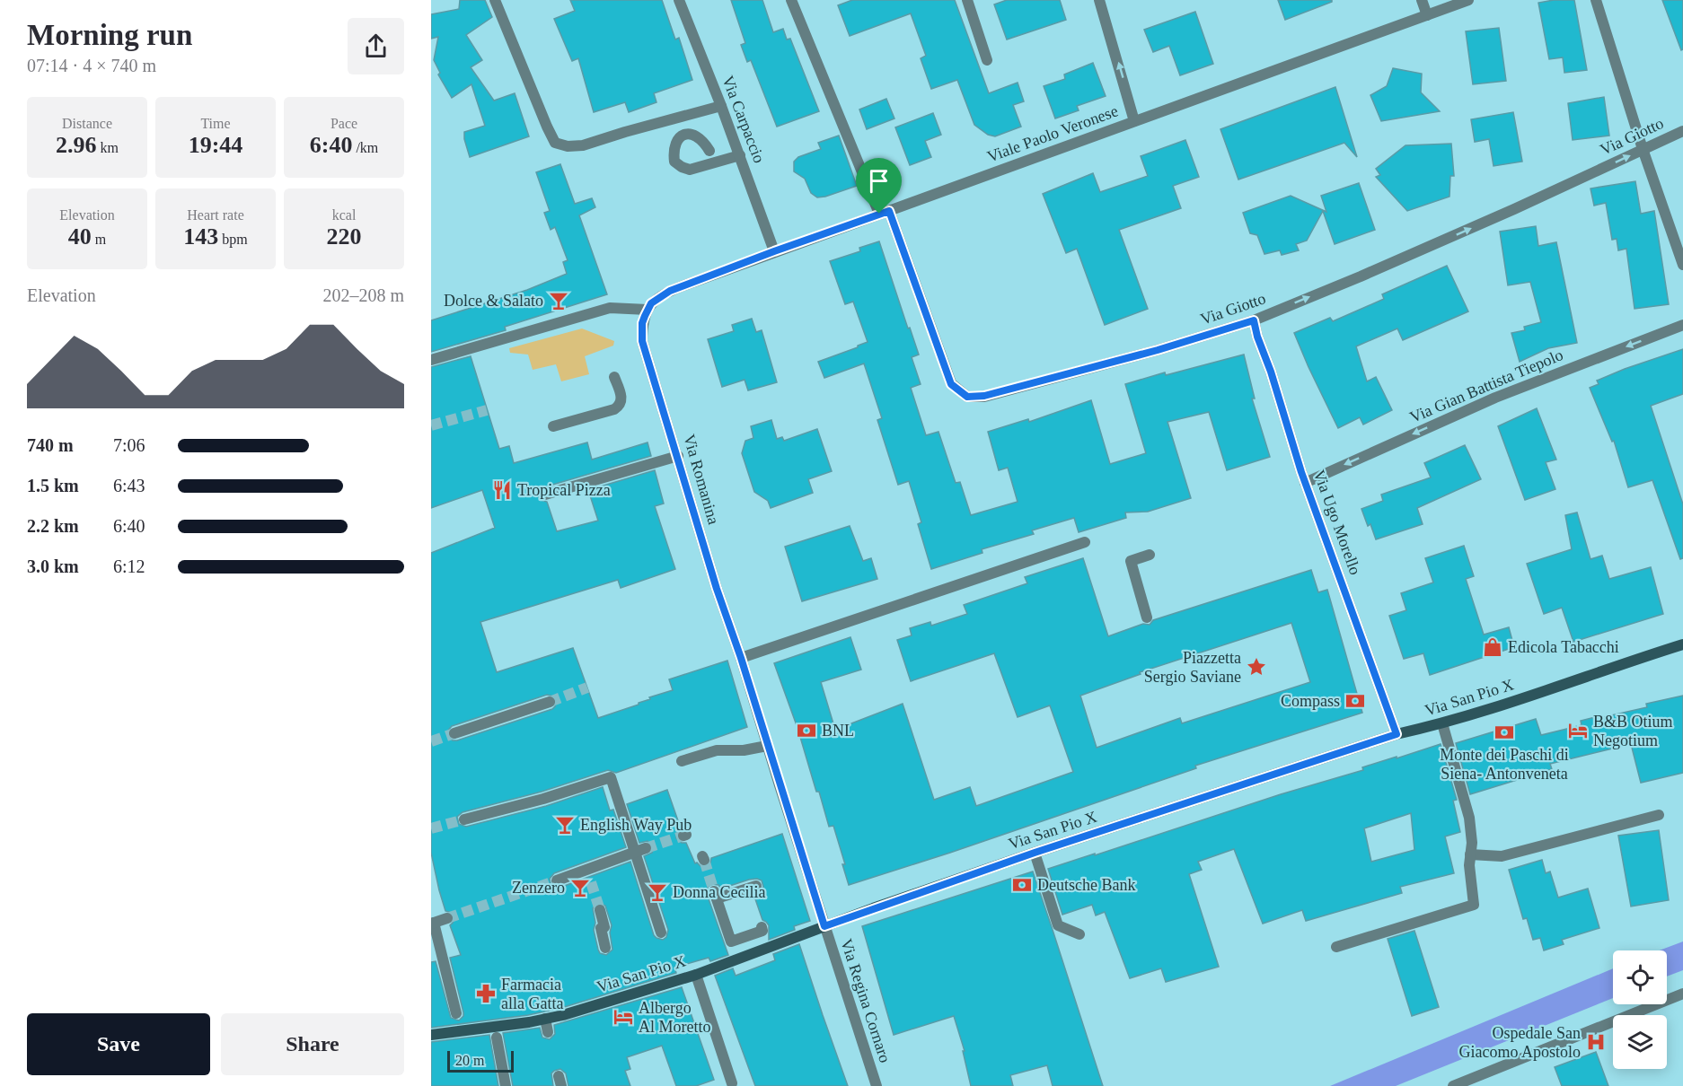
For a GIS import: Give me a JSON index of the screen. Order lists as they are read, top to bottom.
{
  "streets": {
    "street": [
      "Via Carpaccio",
      "Viale Paolo Veronese",
      "Via Giotto",
      "Via Gian Battista Tiepolo",
      "Via Romanina",
      "Via Ugo Morello",
      "Via San Pio X",
      "Via Regina Cornaro"
    ]
  },
  "crossings": [
    ["Via Carpaccio", "Viale Paolo Veronese"],
    ["Viale Paolo Veronese", "Via Giotto"],
    ["Viale Paolo Veronese", "Via Romanina"],
    ["Via Giotto", "Via Ugo Morello"],
    ["Via Gian Battista Tiepolo", "Via Ugo Morello"],
    ["Via Romanina", "Via San Pio X"],
    ["Via Romanina", "Via Regina Cornaro"],
    ["Via Ugo Morello", "Via San Pio X"],
    ["Via San Pio X", "Via Regina Cornaro"]
  ],
  "one_way": ["Via Giotto", "Via Gian Battista Tiepolo"],
  "places": {
    "bar": [
      "Dolce & Salato",
      "English Way Pub",
      "Zenzero",
      "Donna Cecilia"
    ],
    "restaurant": ["Tropical Pizza"],
    "shop": ["Edicola Tabacchi"],
    "place": ["Piazzetta Sergio Saviane"],
    "bank": [
      "Compass",
      "BNL",
      "Monte dei Paschi di Siena- Antonveneta",
      "Deutsche Bank"
    ],
    "hotel": ["B&B Otium Negotium", "Albergo Al Moretto"],
    "pharmacy": ["Farmacia alla Gatta"],
    "hospital": ["Ospedale San Giacomo Apostolo"]
  },
  "scale_bar": "20 m",
  "page": {
    "heading": ["Morning run", "07:14 · 4 × 740 m"],
    "stats": [
      ["Distance", "2.96 km"],
      ["Time", "19:44"],
      ["Pace", "6:40 /km"],
      ["Elevation", "40 m"],
      ["Heart rate", "143 bpm"],
      ["kcal", "220"]
    ],
    "chart": ["Elevation", "202–208 m"],
    "list": [
      {
        "name": "740 m",
        "note": "7:06"
      },
      {
        "name": "1.5 km",
        "note": "6:43"
      },
      {
        "name": "2.2 km",
        "note": "6:40"
      },
      {
        "name": "3.0 km",
        "note": "6:12"
      }
    ],
    "buttons": ["Save", "Share"],
    "scale": "20 m"
  }
}
